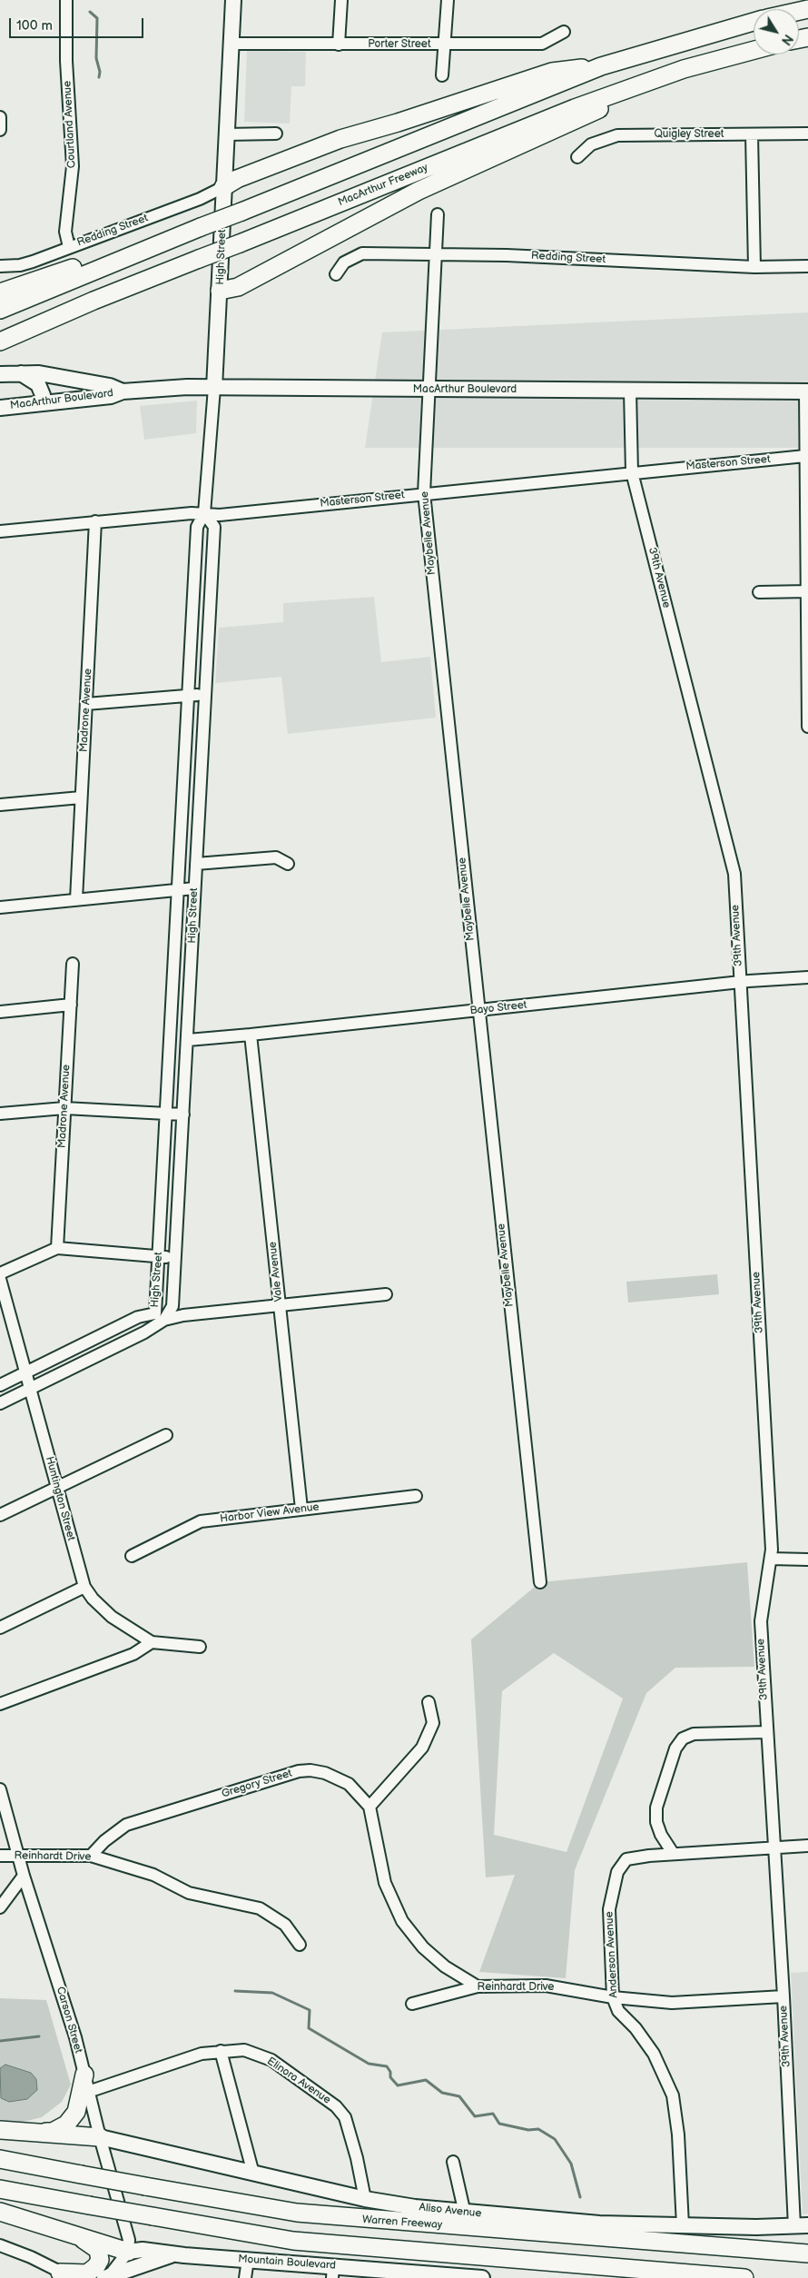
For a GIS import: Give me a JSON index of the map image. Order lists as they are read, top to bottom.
{
  "streets": {
    "highway": ["MacArthur Freeway", "Warren Freeway"],
    "main road": [
      "High Street",
      "MacArthur Boulevard",
      "Aliso Avenue",
      "Mountain Boulevard"
    ],
    "street": [
      "Porter Street",
      "Courtland Avenue",
      "Quigley Street",
      "Redding Street",
      "Masterson Street",
      "Maybelle Avenue",
      "39th Avenue",
      "Madrone Avenue",
      "Bayo Street",
      "Vale Avenue",
      "Huntington Street",
      "Harbor View Avenue",
      "Gregory Street",
      "Reinhardt Drive",
      "Anderson Avenue",
      "Carson Street",
      "Elinora Avenue"
    ]
  },
  "crossings": [
    ["Porter Street", "High Street"],
    ["Courtland Avenue", "Redding Street"],
    ["Redding Street", "High Street"],
    ["Redding Street", "Maybelle Avenue"],
    ["High Street", "MacArthur Boulevard"],
    ["High Street", "Masterson Street"],
    ["High Street", "Bayo Street"],
    ["MacArthur Boulevard", "Maybelle Avenue"],
    ["MacArthur Boulevard", "39th Avenue"],
    ["Masterson Street", "Maybelle Avenue"],
    ["Masterson Street", "39th Avenue"],
    ["Masterson Street", "Madrone Avenue"],
    ["Maybelle Avenue", "Bayo Street"],
    ["39th Avenue", "Bayo Street"],
    ["39th Avenue", "Reinhardt Drive"],
    ["39th Avenue", "Aliso Avenue"],
    ["Bayo Street", "Vale Avenue"],
    ["Vale Avenue", "Harbor View Avenue"],
    ["Gregory Street", "Reinhardt Drive"],
    ["Reinhardt Drive", "Anderson Avenue"],
    ["Reinhardt Drive", "Carson Street"],
    ["Anderson Avenue", "Aliso Avenue"],
    ["Carson Street", "Elinora Avenue"],
    ["Carson Street", "Aliso Avenue"],
    ["Carson Street", "Mountain Boulevard"],
    ["Elinora Avenue", "Aliso Avenue"]
  ],
  "scale_bar": "100 m",
  "north": "bottom right"
}
